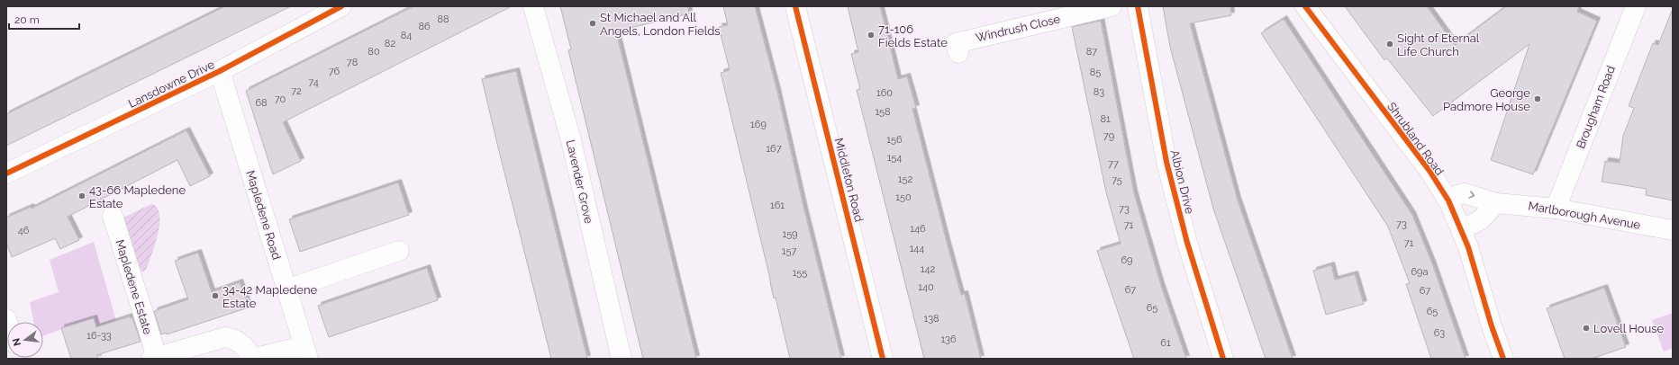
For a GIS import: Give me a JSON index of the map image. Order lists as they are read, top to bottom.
{
  "streets": {
    "street": [
      "Windrush Close",
      "Lansdowne Drive",
      "Brougham Road",
      "Shrubland Road",
      "Middleton Road",
      "Lavender Grove",
      "Albion Drive",
      "Mapledene Road",
      "Marlborough Avenue",
      "Mapledene Estate"
    ]
  },
  "crossings": [
    ["Lansdowne Drive", "Mapledene Road"],
    ["Brougham Road", "Marlborough Avenue"],
    ["Shrubland Road", "Marlborough Avenue"],
    ["Mapledene Road", "Mapledene Estate"]
  ],
  "places": [
    "St Michael and All Angels, London Fields",
    "71-106 Fields Estate",
    "Sight of Eternal Life Church",
    "George Padmore House",
    "43-66 Mapledene Estate",
    "34-42 Mapledene Estate",
    "Lovell House"
  ],
  "house_numbers": [
    "88",
    "86",
    "84",
    "82",
    "80",
    "87",
    "78",
    "76",
    "85",
    "74",
    "72",
    "83",
    "160",
    "70",
    "68",
    "158",
    "81",
    "169",
    "79",
    "156",
    "167",
    "154",
    "77",
    "152",
    "75",
    "150",
    "161",
    "73",
    "73",
    "71",
    "146",
    "46",
    "159",
    "71",
    "144",
    "157",
    "69",
    "142",
    "69a",
    "155",
    "140",
    "67",
    "67",
    "65",
    "65",
    "138",
    "63",
    "16-33",
    "136",
    "61"
  ],
  "scale_bar": "20 m",
  "north": "left"
}
